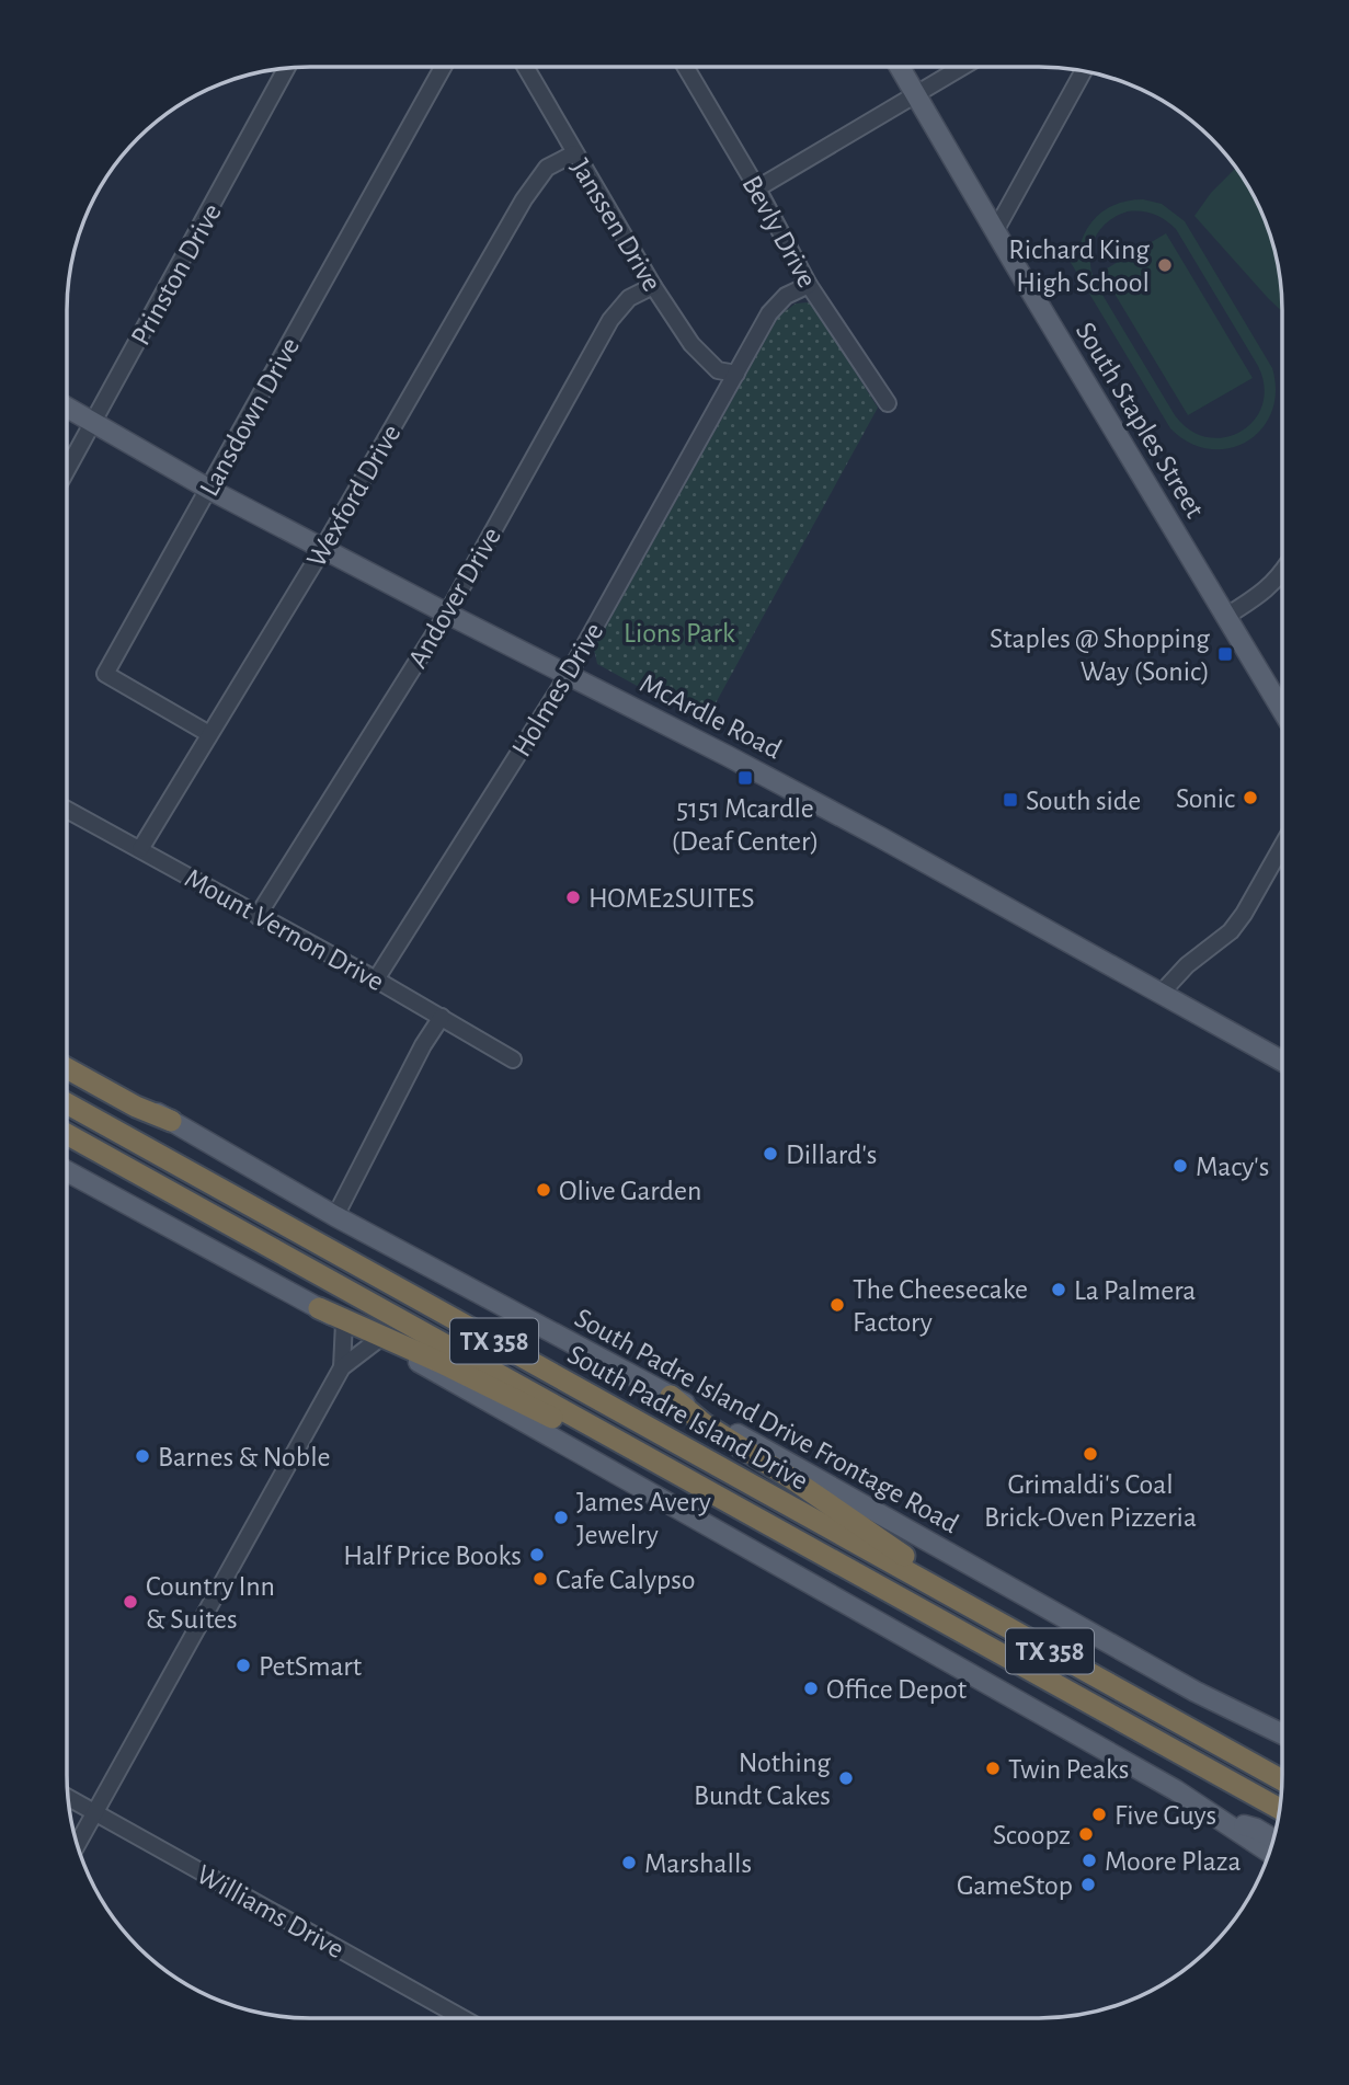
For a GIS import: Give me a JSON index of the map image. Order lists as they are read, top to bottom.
{
  "streets": {
    "highway": ["TX 358", "South Padre Island Drive"],
    "main road": ["South Staples Street", "McArdle Road", "South Padre Island Drive Frontage Road"],
    "street": [
      "Janssen Drive",
      "Bevly Drive",
      "Prinston Drive",
      "Lansdown Drive",
      "Wexford Drive",
      "Andover Drive",
      "Holmes Drive",
      "Mount Vernon Drive",
      "Williams Drive"
    ]
  },
  "crossings": [
    ["Janssen Drive", "Wexford Drive"],
    ["Janssen Drive", "Andover Drive"],
    ["Janssen Drive", "Holmes Drive"],
    ["Bevly Drive", "Holmes Drive"],
    ["Prinston Drive", "McArdle Road"],
    ["Lansdown Drive", "Wexford Drive"],
    ["Lansdown Drive", "McArdle Road"],
    ["Wexford Drive", "McArdle Road"],
    ["Wexford Drive", "Mount Vernon Drive"],
    ["Andover Drive", "McArdle Road"],
    ["Andover Drive", "Mount Vernon Drive"],
    ["Holmes Drive", "McArdle Road"],
    ["Holmes Drive", "Mount Vernon Drive"]
  ],
  "parks": ["Lions Park"],
  "places": {
    "other": [
      "Richard King High School",
      "Sonic",
      "HOME2SUITES",
      "Dillard's",
      "Macy's",
      "Olive Garden",
      "La Palmera",
      "The Cheesecake Factory",
      "Grimaldi's Coal Brick-Oven Pizzeria",
      "Barnes & Noble",
      "James Avery Jewelry",
      "Half Price Books",
      "Cafe Calypso",
      "Country Inn & Suites",
      "PetSmart",
      "Office Depot",
      "Twin Peaks",
      "Nothing Bundt Cakes",
      "Five Guys",
      "Scoopz",
      "Moore Plaza",
      "Marshalls",
      "GameStop"
    ],
    "transit": ["Staples @ Shopping Way (Sonic)", "5151 Mcardle (Deaf Center)", "South side"]
  }
}
